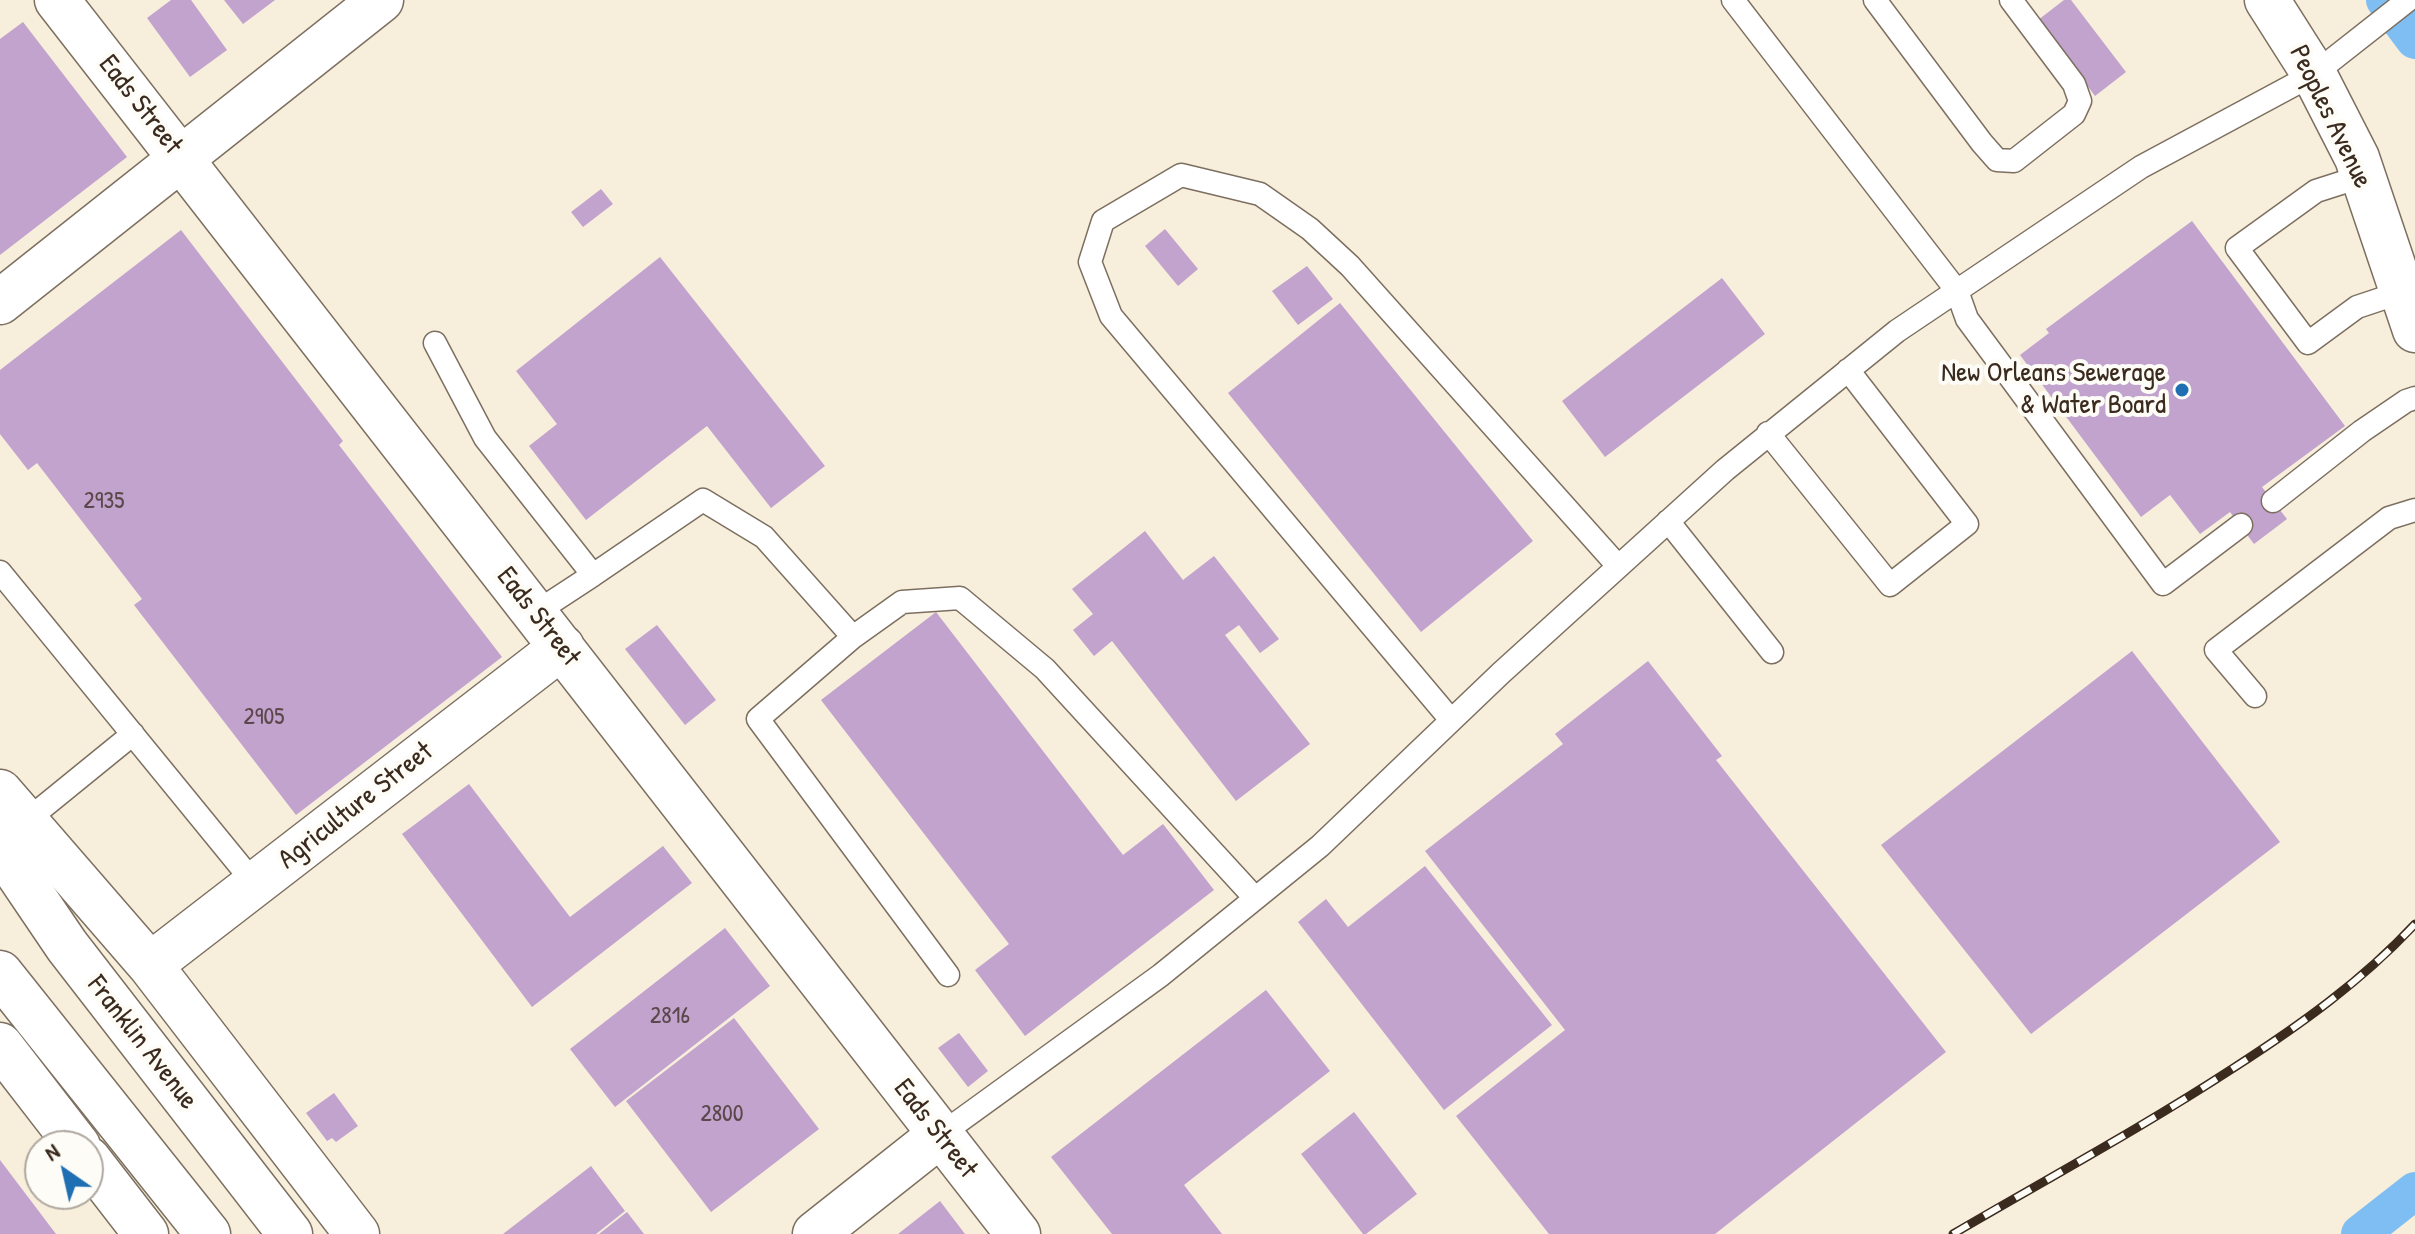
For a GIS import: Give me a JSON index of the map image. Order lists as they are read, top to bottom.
{
  "streets": {
    "street": [
      "Eads Street",
      "Peoples Avenue",
      "Agriculture Street",
      "Franklin Avenue"
    ]
  },
  "crossings": [
    ["Eads Street", "Agriculture Street"]
  ],
  "places": ["New Orleans Sewerage & Water Board"],
  "house_numbers": [
    "2935",
    "2905",
    "2816",
    "2800"
  ],
  "north": "top left"
}
